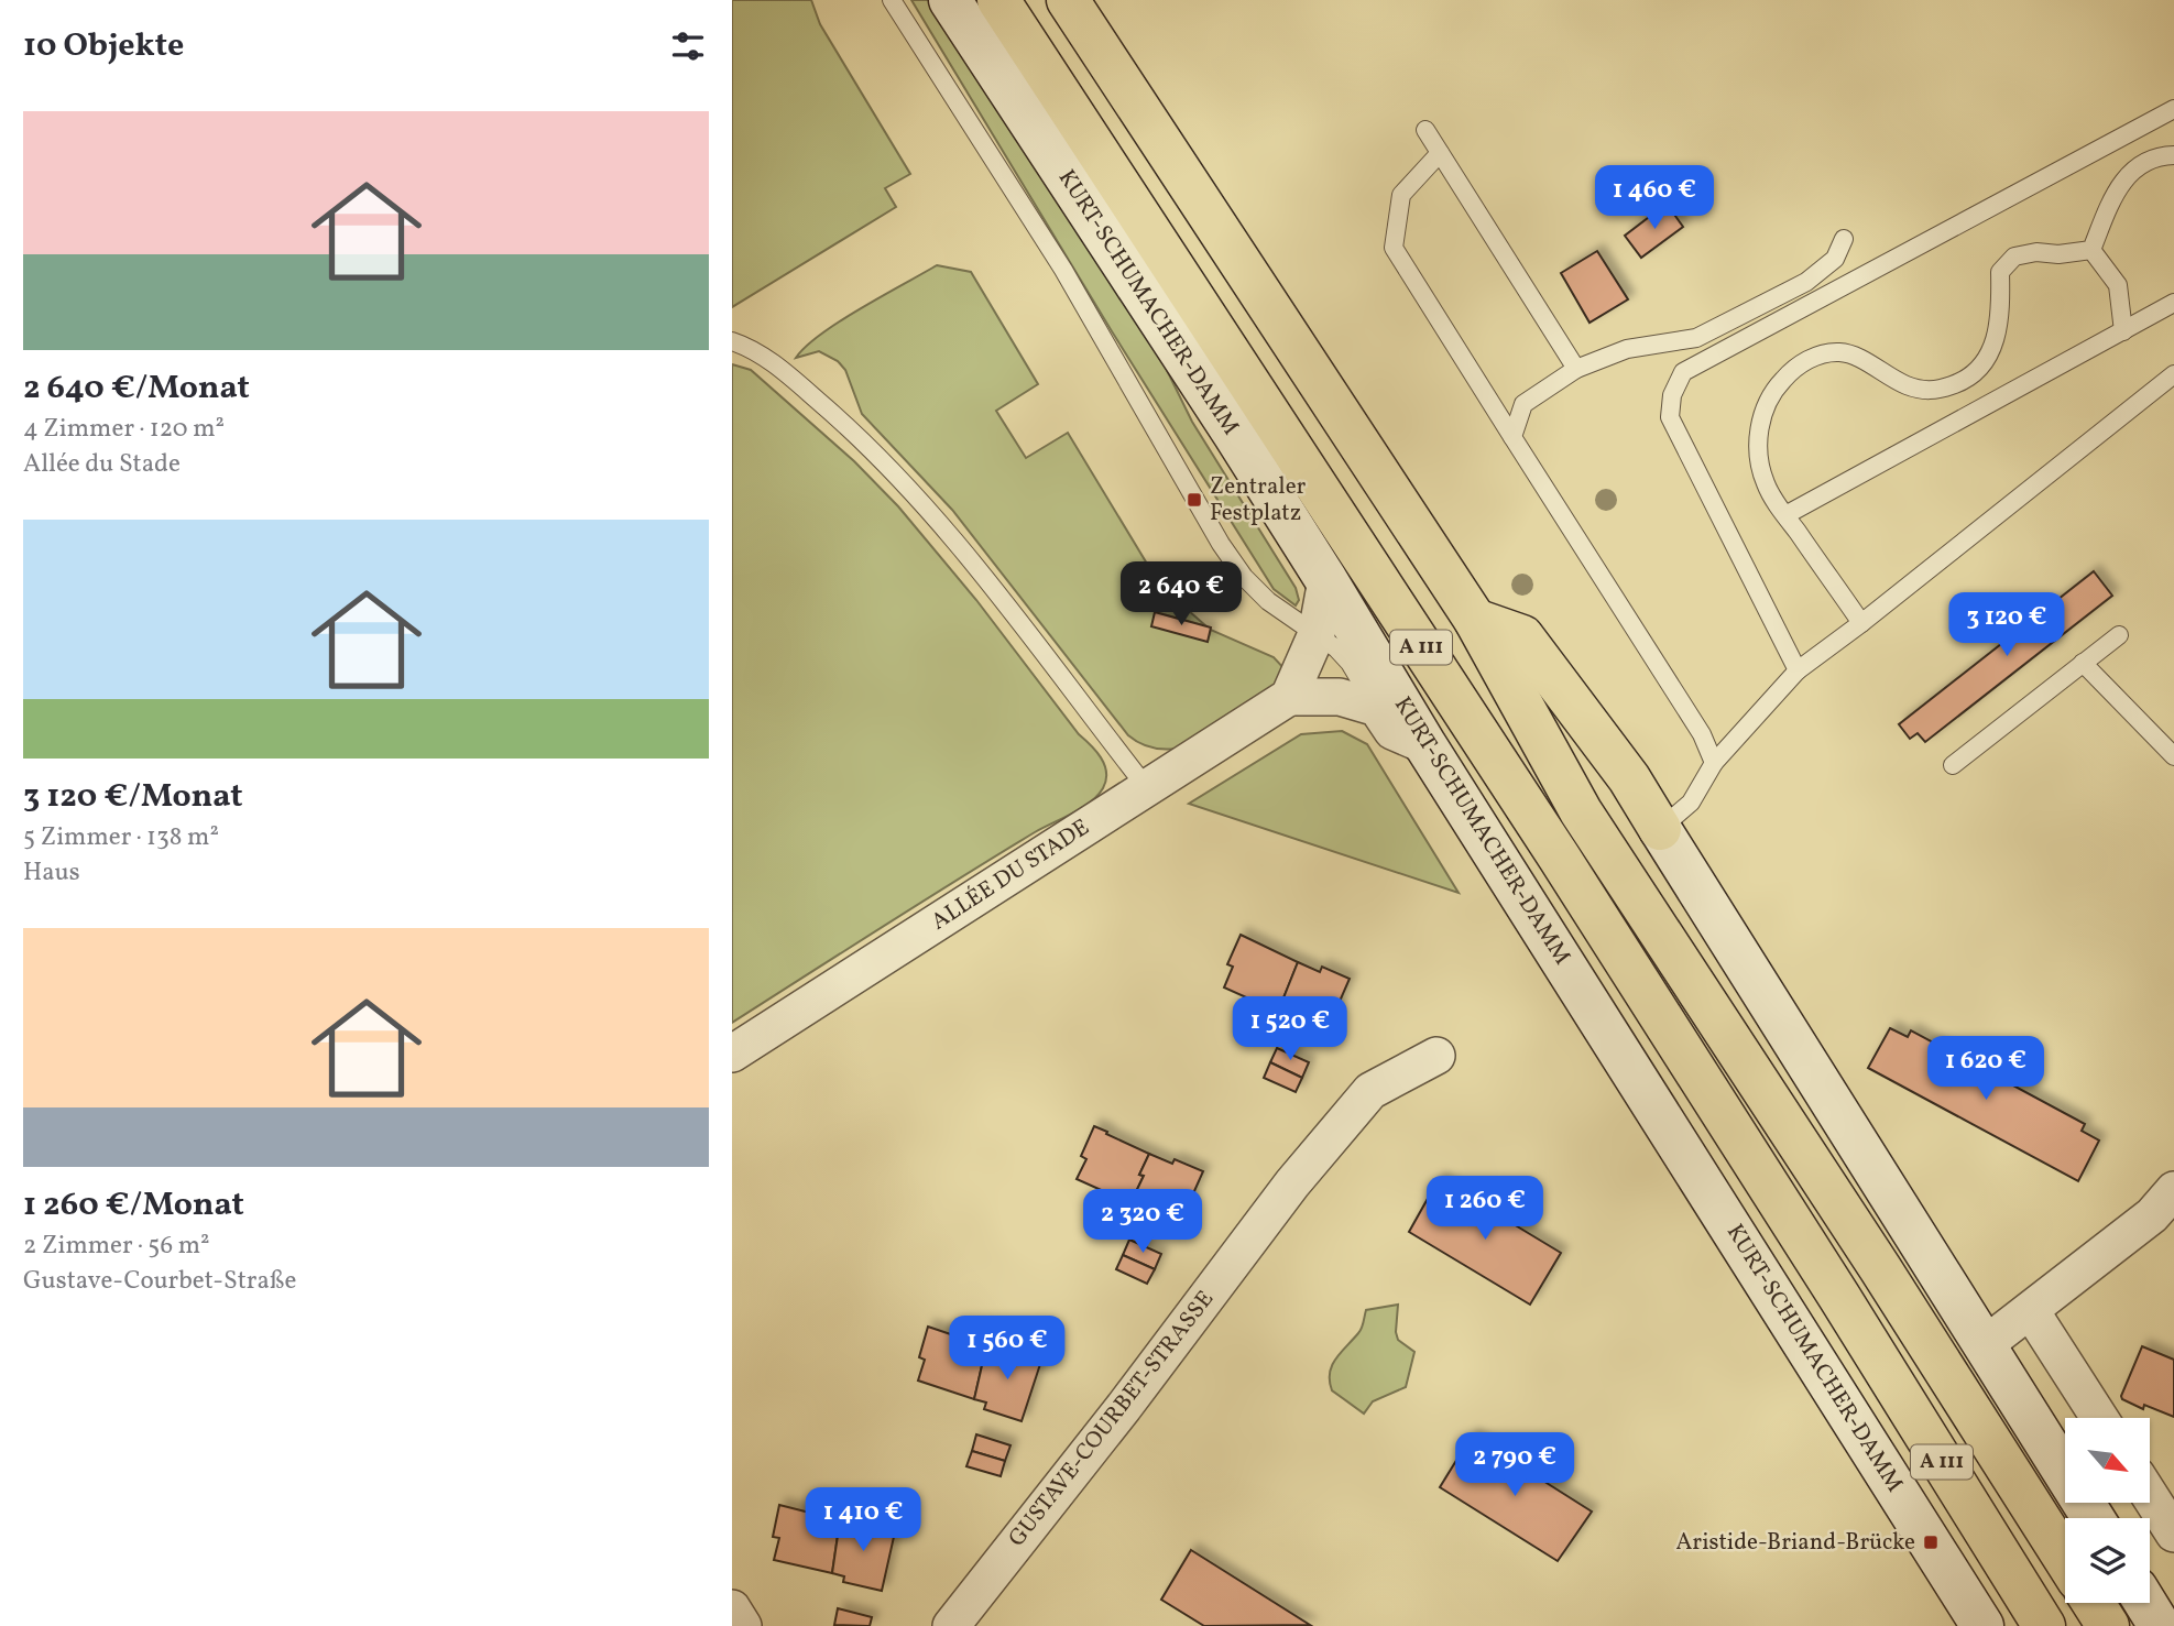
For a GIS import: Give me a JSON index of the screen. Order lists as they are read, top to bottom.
{
  "streets": {
    "highway": ["A 111"],
    "main road": ["KURT-SCHUMACHER-DAMM"],
    "street": ["ALLÉE DU STADE", "GUSTAVE-COURBET-STRASSE"]
  },
  "places": {
    "transit": ["Zentraler Festplatz", "Aristide-Briand-Brücke"]
  },
  "north": "bottom right",
  "page": {
    "heading": "10 Objekte",
    "list": [
      {
        "name": "2 640 €/Monat",
        "note": "4 Zimmer · 120 m² · Allée du Stade"
      },
      {
        "name": "3 120 €/Monat",
        "note": "5 Zimmer · 138 m² · Haus"
      },
      {
        "name": "1 260 €/Monat",
        "note": "2 Zimmer · 56 m² · Gustave-Courbet-Straße"
      }
    ],
    "price": [
      "1 460 €",
      "2 640 €",
      "3 120 €",
      "1 520 €",
      "1 620 €",
      "1 260 €",
      "2 320 €",
      "1 560 €",
      "2 790 €",
      "1 410 €"
    ]
  }
}
